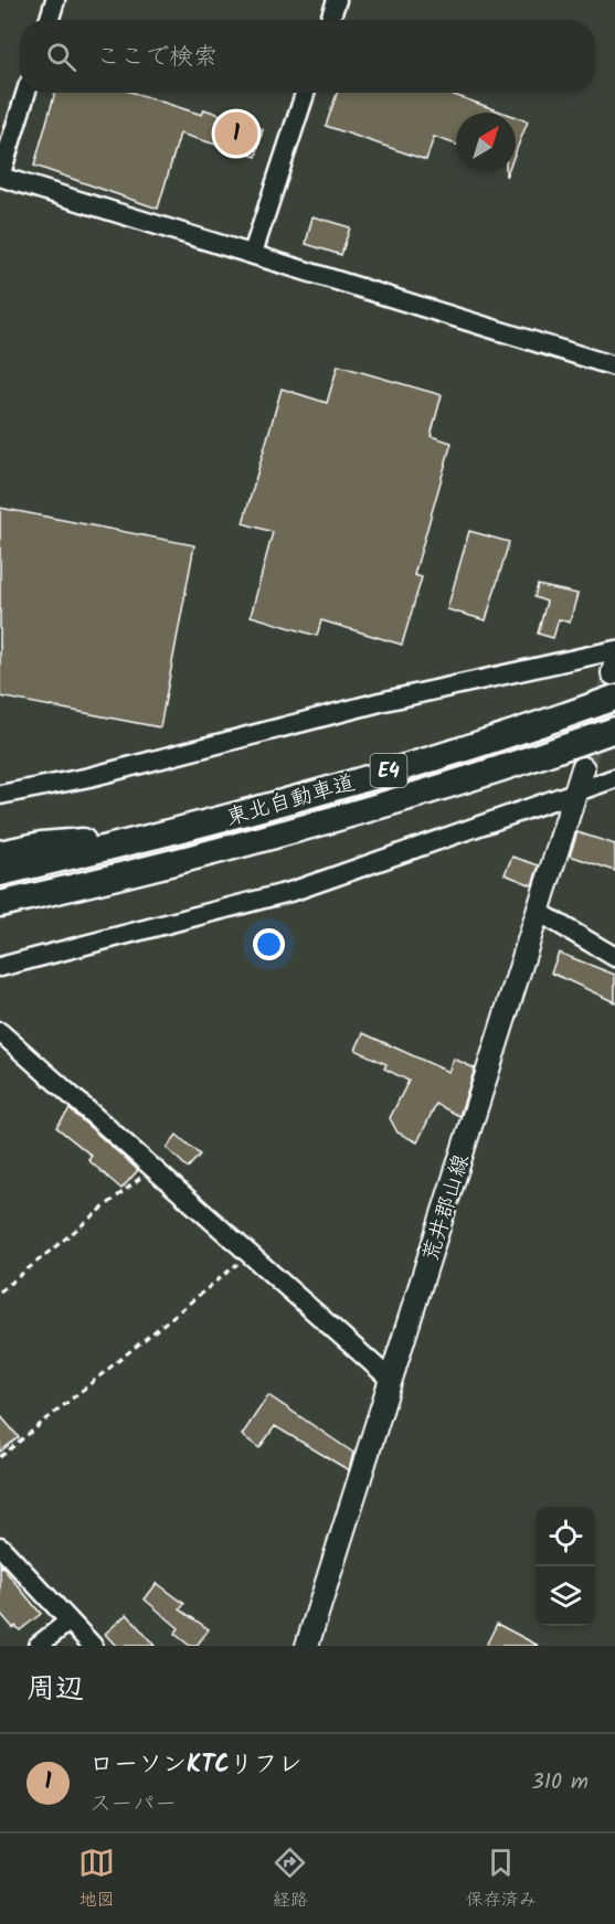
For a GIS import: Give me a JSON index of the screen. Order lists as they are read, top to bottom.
{
  "streets": {
    "highway": ["E4", "東北自動車道"],
    "main road": ["荒井郡山線"]
  },
  "north": "top right",
  "page": {
    "search": "ここで検索",
    "pins": "1",
    "heading": "周辺",
    "list": [
      {
        "mark": "1",
        "name": "ローソンKTCリフレ",
        "note": "スーパー",
        "value": "310 m"
      }
    ],
    "nav": ["地図", "経路", "保存済み"]
  }
}
